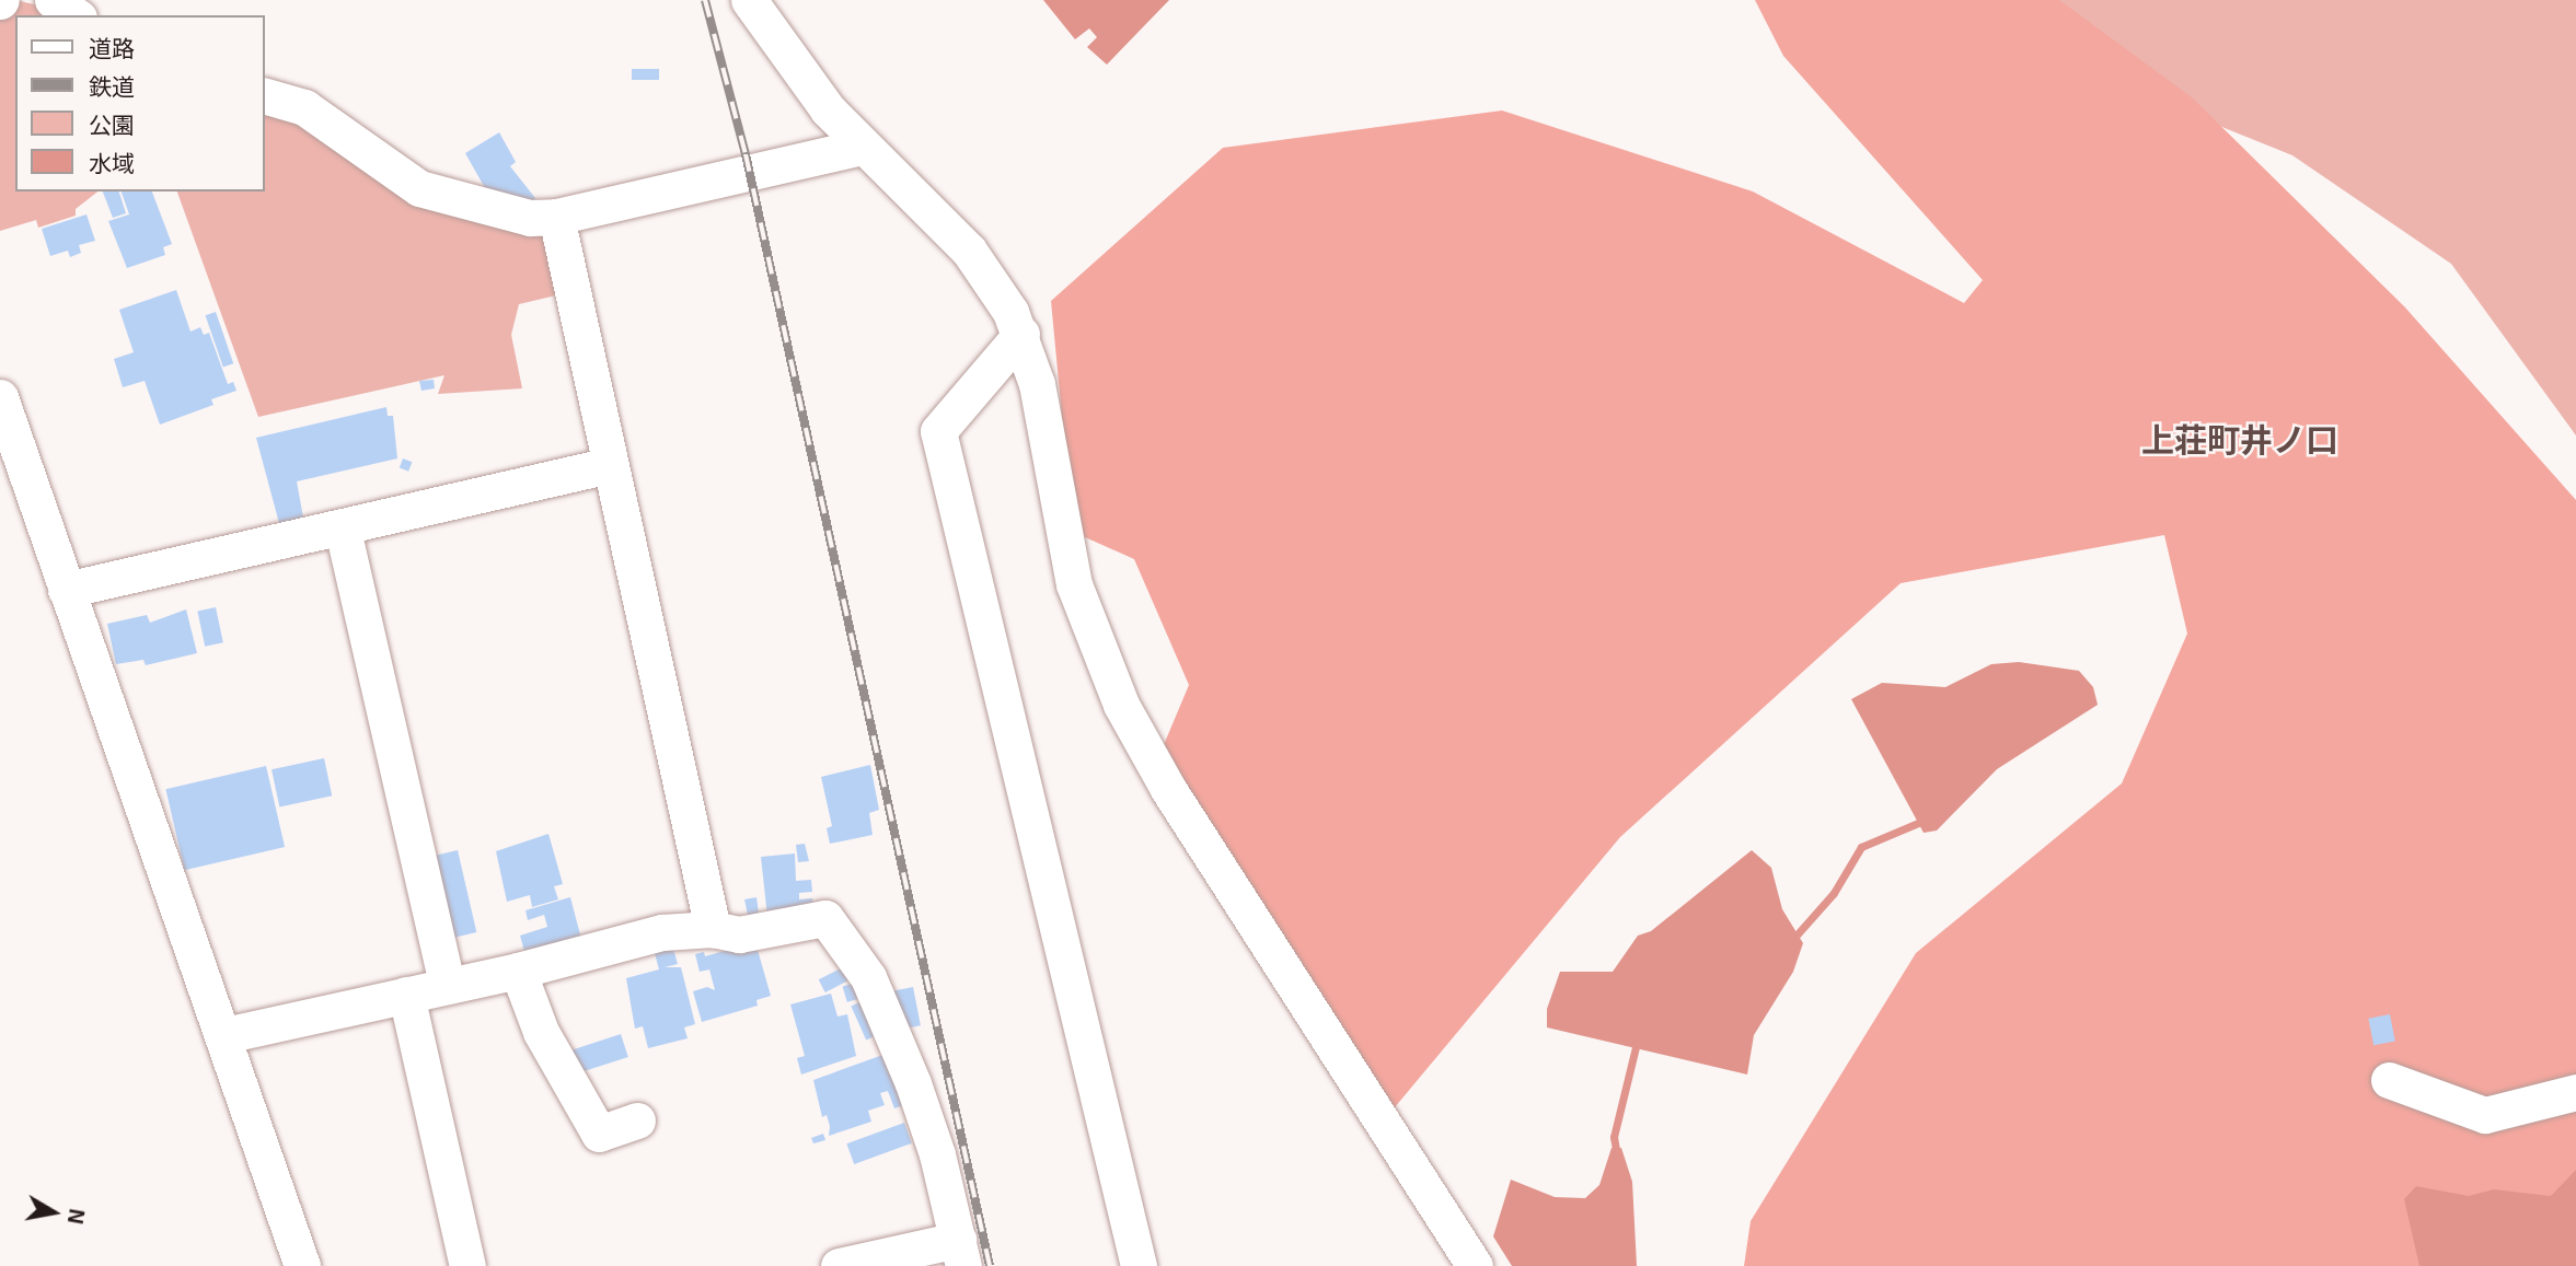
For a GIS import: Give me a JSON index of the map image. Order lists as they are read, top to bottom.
{
  "districts": ["上荘町井ノ口"],
  "legend": [
    "道路",
    "鉄道",
    "公園",
    "水域"
  ],
  "north": "right"
}
